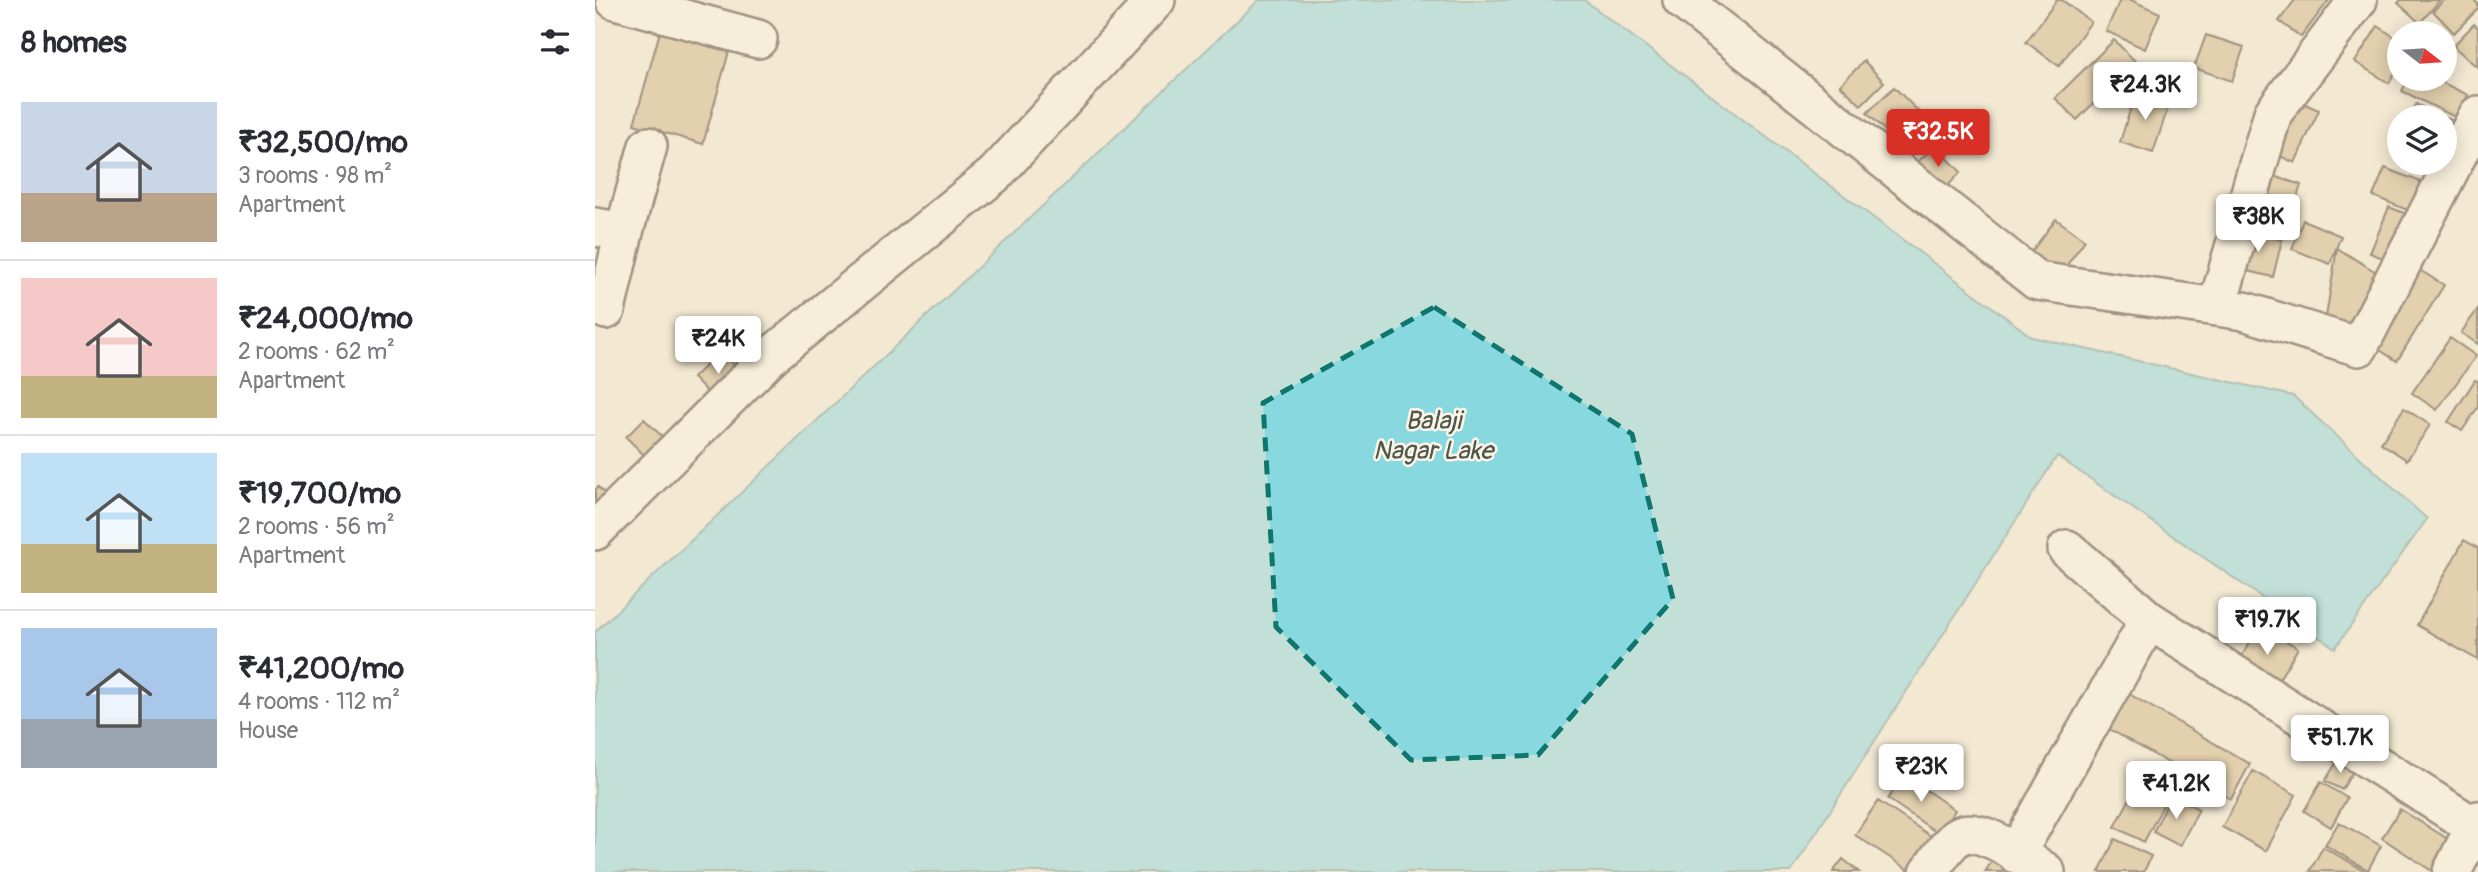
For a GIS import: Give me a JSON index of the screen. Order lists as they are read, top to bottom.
{
  "water": ["Balaji Nagar Lake"],
  "north": "right",
  "page": {
    "heading": "8 homes",
    "price": [
      "₹24.3K",
      "₹32.5K",
      "₹38K",
      "₹24K",
      "₹19.7K",
      "₹51.7K",
      "₹23K",
      "₹41.2K"
    ],
    "list": [
      {
        "name": "₹32,500/mo",
        "note": "3 rooms · 98 m² · Apartment"
      },
      {
        "name": "₹24,000/mo",
        "note": "2 rooms · 62 m² · Apartment"
      },
      {
        "name": "₹19,700/mo",
        "note": "2 rooms · 56 m² · Apartment"
      },
      {
        "name": "₹41,200/mo",
        "note": "4 rooms · 112 m² · House"
      }
    ]
  }
}
